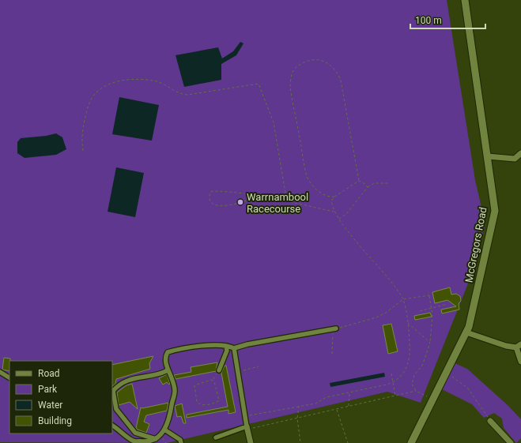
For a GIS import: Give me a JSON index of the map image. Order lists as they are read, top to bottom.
{
  "streets": {
    "street": ["McGregors Road"]
  },
  "places": ["Warrnambool Racecourse"],
  "legend": [
    "Road",
    "Park",
    "Water",
    "Building"
  ],
  "scale_bar": "100 m"
}
